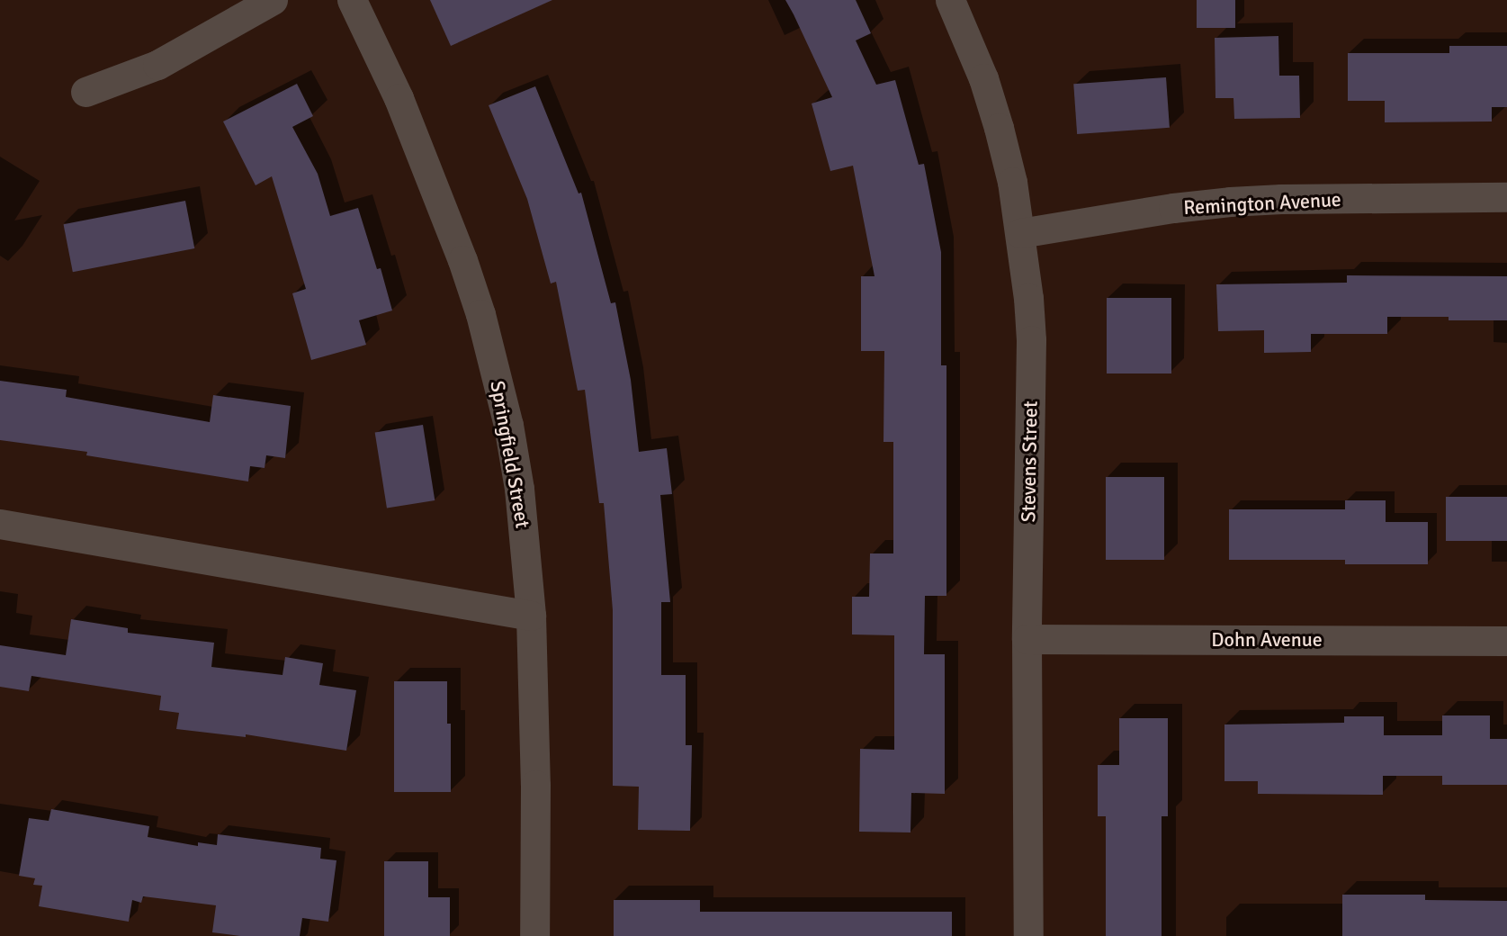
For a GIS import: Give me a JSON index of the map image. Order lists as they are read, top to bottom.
{
  "streets": {
    "street": [
      "Remington Avenue",
      "Springfield Street",
      "Stevens Street",
      "Dohn Avenue"
    ]
  },
  "crossings": [
    ["Remington Avenue", "Stevens Street"],
    ["Stevens Street", "Dohn Avenue"]
  ]
}
